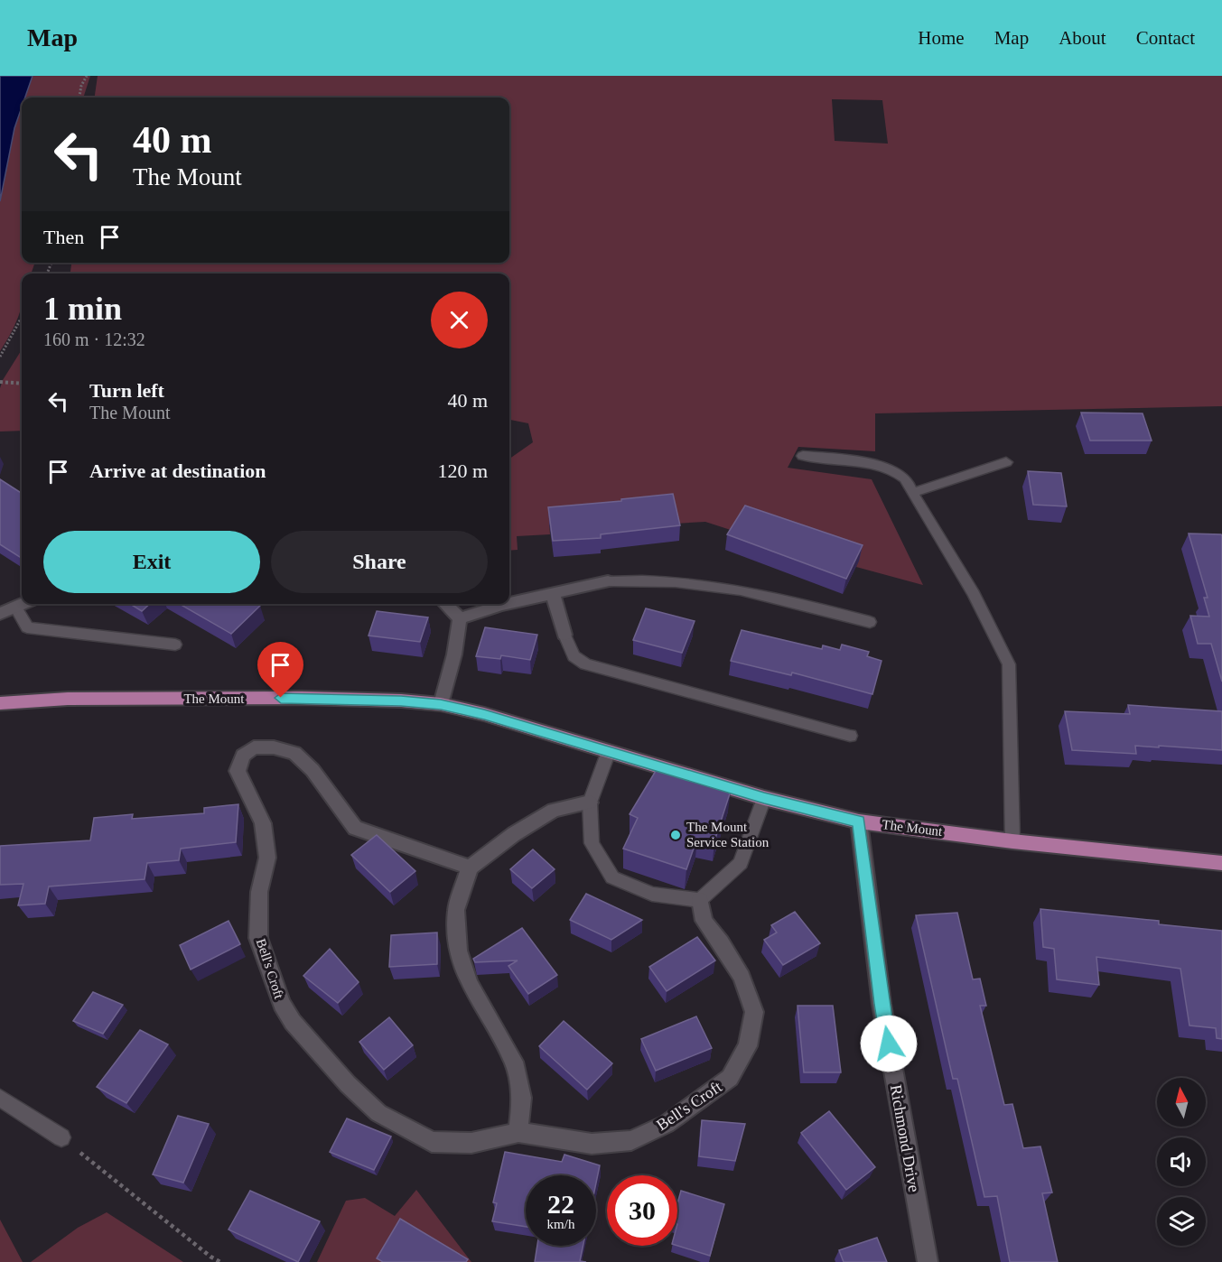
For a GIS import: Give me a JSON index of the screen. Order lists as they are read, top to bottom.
{
  "streets": {
    "main road": ["The Mount"],
    "street": ["Bell's Croft", "Richmond Drive"]
  },
  "crossings": [
    ["The Mount", "Richmond Drive"]
  ],
  "places": ["The Mount Service Station"],
  "north": "top",
  "page": {
    "header": "Map",
    "nav": [
      "Home",
      "Map",
      "About",
      "Contact"
    ],
    "turn": ["40 m", "The Mount"],
    "then": "Then",
    "heading": ["1 min", "160 m · 12:32"],
    "list": [
      {
        "name": "Turn left",
        "note": "The Mount",
        "value": "40 m"
      },
      {
        "name": "Arrive at destination",
        "value": "120 m"
      }
    ],
    "buttons": ["Exit", "Share"],
    "speed": "22 km/h",
    "limit": "30"
  }
}
